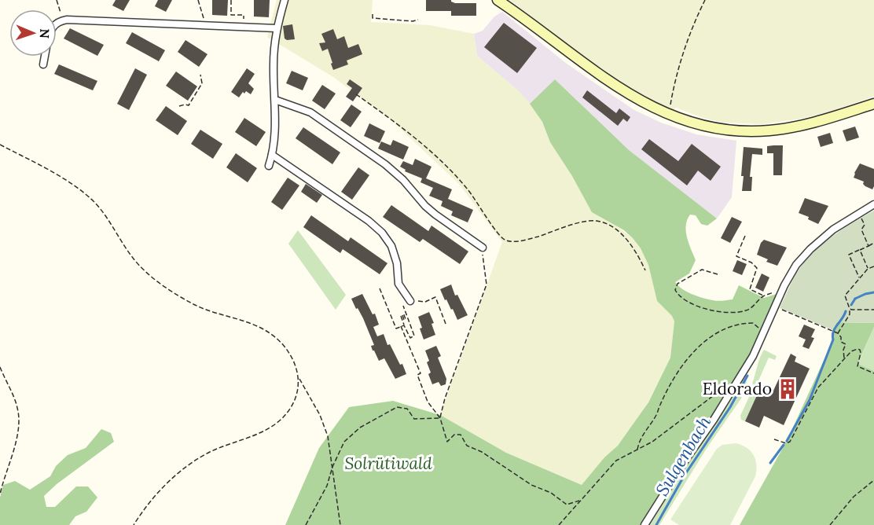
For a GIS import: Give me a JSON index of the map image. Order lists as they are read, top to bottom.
{
  "water": ["Sulgenbach"],
  "parks": ["Solrütiwald"],
  "places": {
    "building": ["Eldorado"]
  },
  "north": "right"
}
